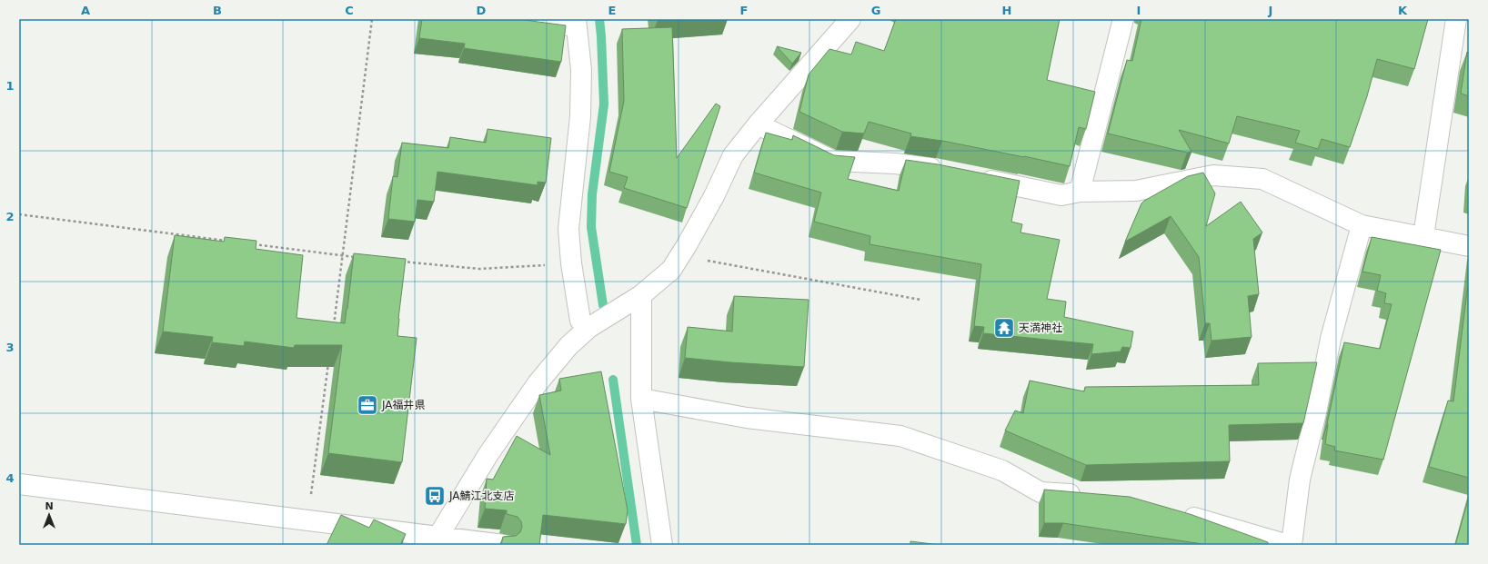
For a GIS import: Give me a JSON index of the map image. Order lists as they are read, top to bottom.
{
  "places": {
    "temple": ["天満神社"],
    "office": ["JA福井県"],
    "bus stop": ["JA鯖江北支店"]
  },
  "north": "top",
  "grid": {
    "columns": [
      "A",
      "B",
      "C",
      "D",
      "E",
      "F",
      "G",
      "H",
      "I",
      "J",
      "K"
    ],
    "rows": [
      "1",
      "2",
      "3",
      "4"
    ]
  }
}
